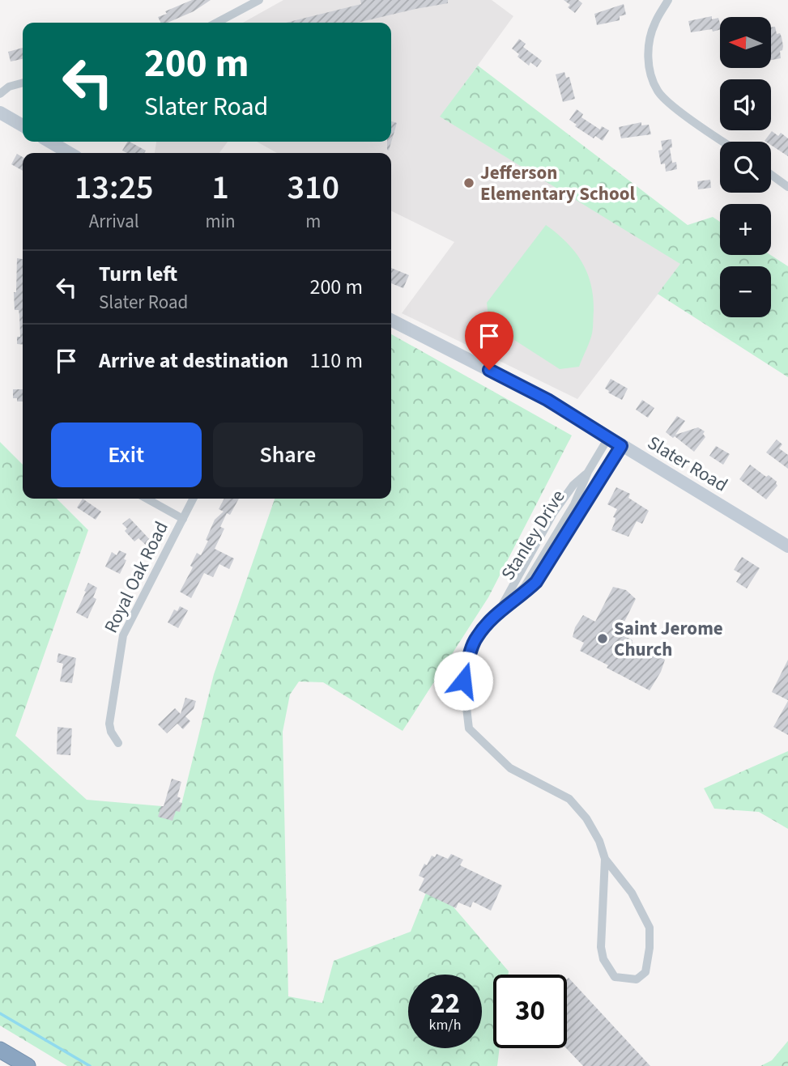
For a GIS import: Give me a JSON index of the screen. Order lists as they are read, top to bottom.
{
  "streets": {
    "main road": ["Slater Road"],
    "street": ["Stanley Drive", "Royal Oak Road"]
  },
  "crossings": [
    ["Slater Road", "Stanley Drive"]
  ],
  "places": ["Jefferson Elementary School", "Saint Jerome Church"],
  "north": "left",
  "page": {
    "map_buttons": ["+", "−"],
    "turn": ["200 m", "Slater Road"],
    "eta": [
      "13:25",
      "Arrival",
      "1",
      "min",
      "310",
      "m"
    ],
    "list": [
      {
        "name": "Turn left",
        "note": "Slater Road",
        "value": "200 m"
      },
      {
        "name": "Arrive at destination",
        "value": "110 m"
      }
    ],
    "buttons": ["Exit", "Share"],
    "speed": "22 km/h",
    "limit": "30"
  }
}
